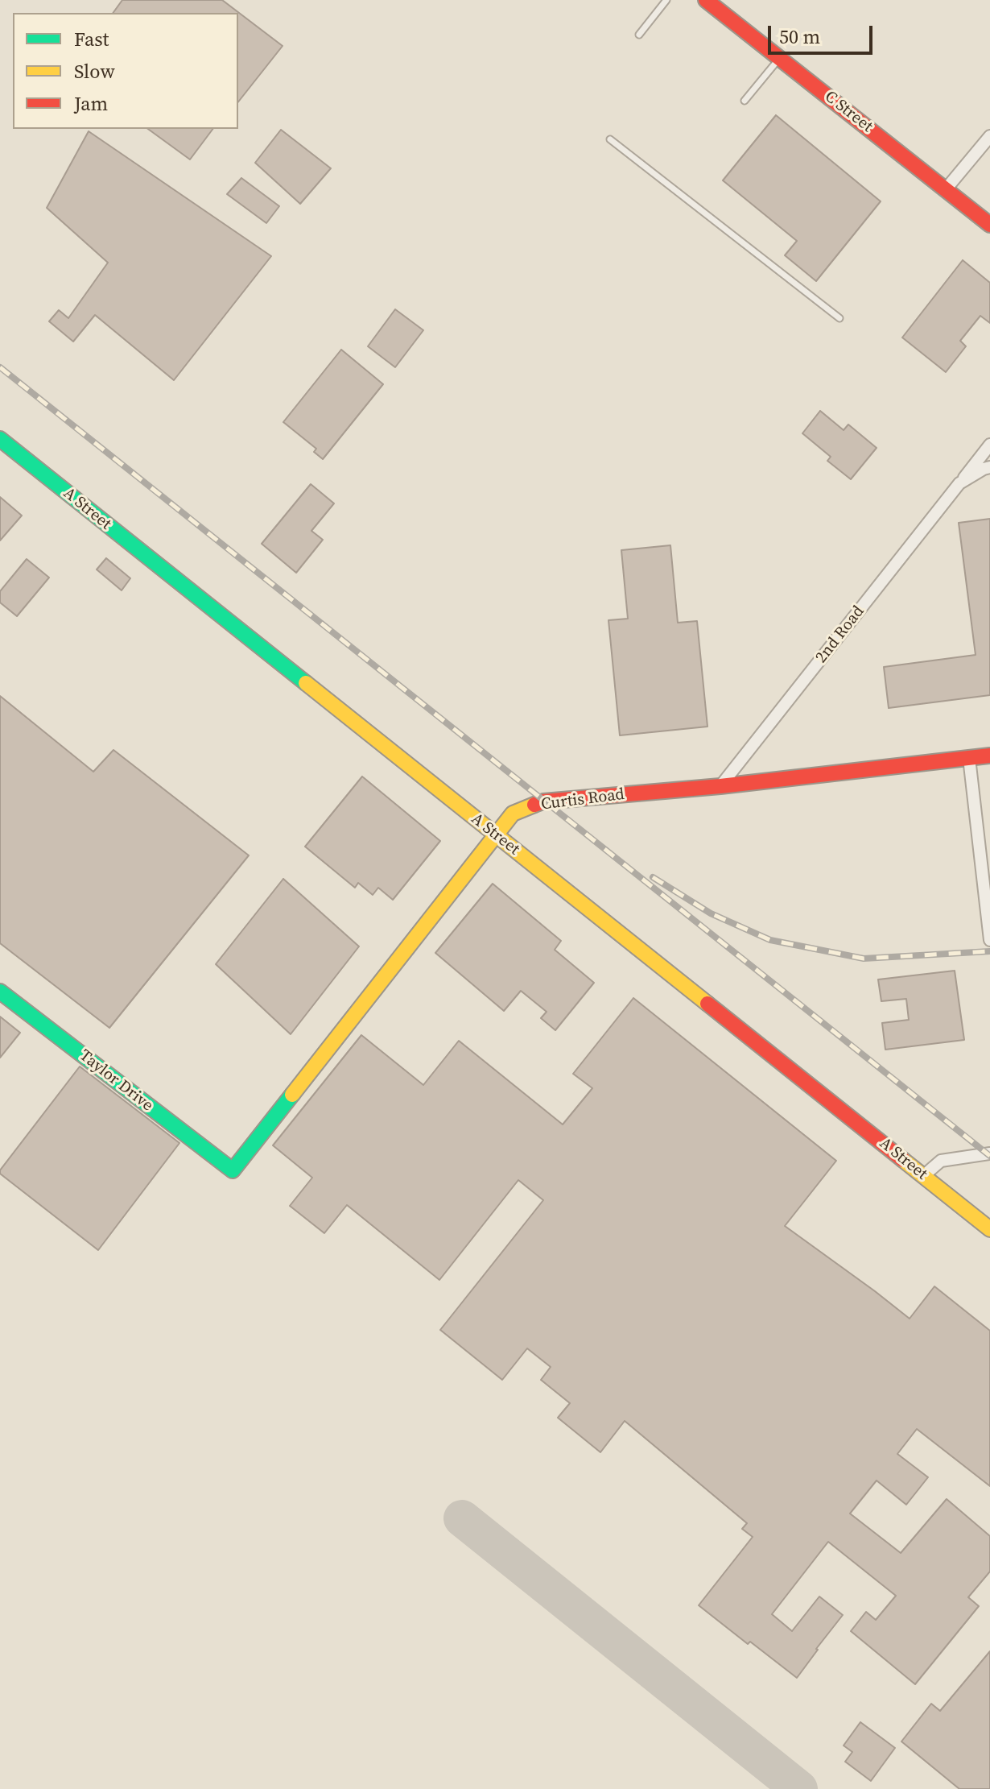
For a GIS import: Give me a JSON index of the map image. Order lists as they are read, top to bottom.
{
  "streets": {
    "street": [
      "C Street",
      "A Street",
      "2nd Road",
      "Curtis Road",
      "Taylor Drive"
    ]
  },
  "crossings": [
    ["A Street", "Curtis Road"],
    ["2nd Road", "Curtis Road"],
    ["Curtis Road", "Taylor Drive"]
  ],
  "legend": ["Fast", "Slow", "Jam"],
  "scale_bar": "50 m"
}
